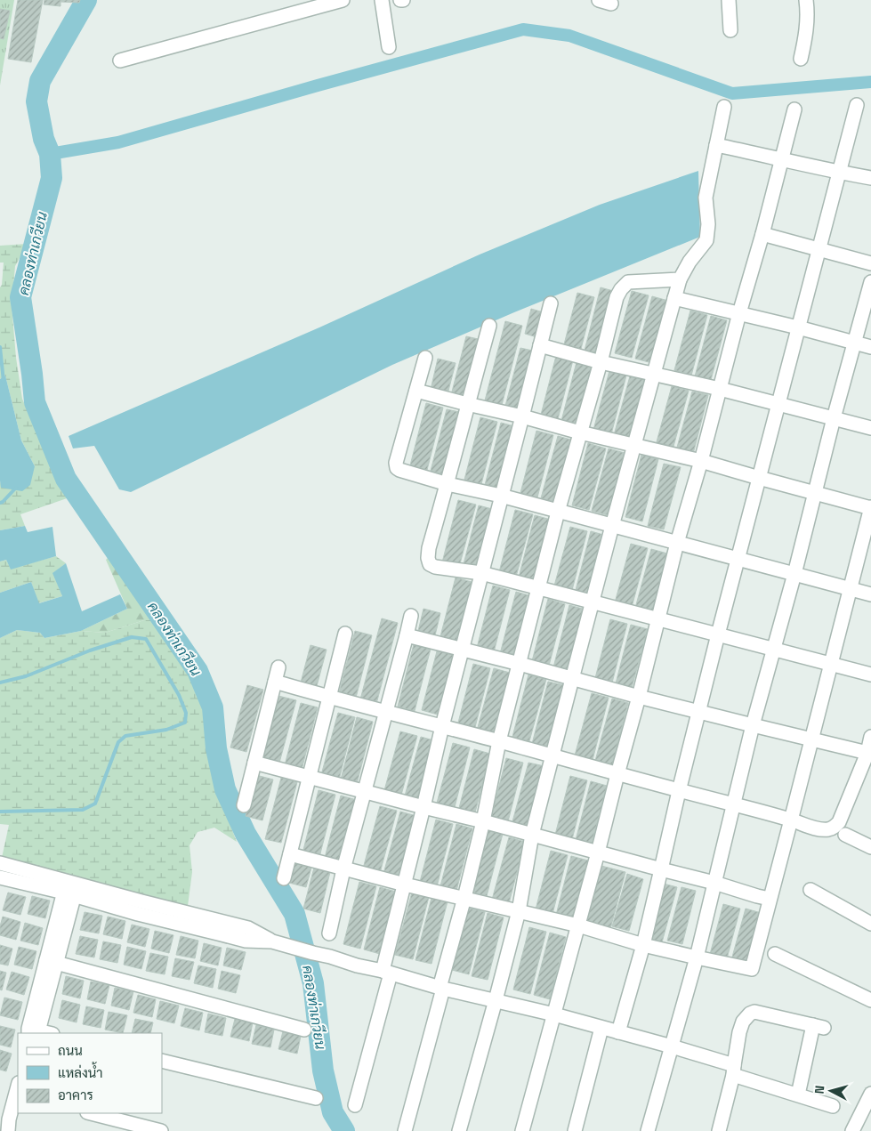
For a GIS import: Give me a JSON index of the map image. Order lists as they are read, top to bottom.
{
  "water": ["คลองท่าเกวียน"],
  "legend": ["ถนน", "แหล่งน้ำ", "อาคาร"],
  "north": "left"
}
